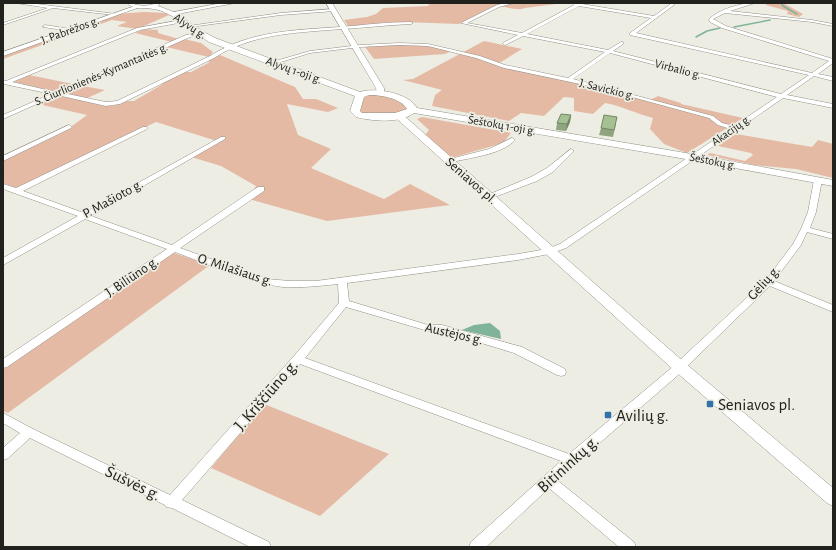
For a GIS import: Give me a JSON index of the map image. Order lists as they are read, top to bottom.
{
  "streets": {
    "main road": [
      "Alyvų g.",
      "Alyvų 1-oji g.",
      "Šeštokų 1-oji g.",
      "Šeštokų g."
    ],
    "street": [
      "J. Pabrėžos g.",
      "Virbalio g.",
      "S. Čiurlionienės-Kymantaitės g.",
      "J. Savickio g.",
      "Akacijų g.",
      "Seniavos pl.",
      "P. Mašioto g.",
      "O. Milašiaus g.",
      "J. Biliūno g.",
      "Gėlių g.",
      "Austėjos g.",
      "J. Kriščiūno g.",
      "Bitininkų g.",
      "Šušvės g."
    ]
  },
  "crossings": [
    ["Alyvų g.", "Alyvų 1-oji g."],
    ["Alyvų g.", "S. Čiurlionienės-Kymantaitės g."],
    ["Virbalio g.", "Akacijų g."],
    ["Alyvų 1-oji g.", "J. Savickio g."],
    ["J. Savickio g.", "Akacijų g."],
    ["Šeštokų 1-oji g.", "Šeštokų g."],
    ["Akacijų g.", "Šeštokų g."],
    ["Akacijų g.", "Seniavos pl."],
    ["Akacijų g.", "O. Milašiaus g."],
    ["Šeštokų g.", "Gėlių g."],
    ["Seniavos pl.", "O. Milašiaus g."],
    ["Seniavos pl.", "Gėlių g."],
    ["Seniavos pl.", "Bitininkų g."],
    ["P. Mašioto g.", "O. Milašiaus g."],
    ["O. Milašiaus g.", "J. Biliūno g."],
    ["Gėlių g.", "Bitininkų g."],
    ["Austėjos g.", "J. Kriščiūno g."],
    ["J. Kriščiūno g.", "Šušvės g."]
  ],
  "places": {
    "transit": ["Seniavos pl.", "Avilių g."]
  }
}
